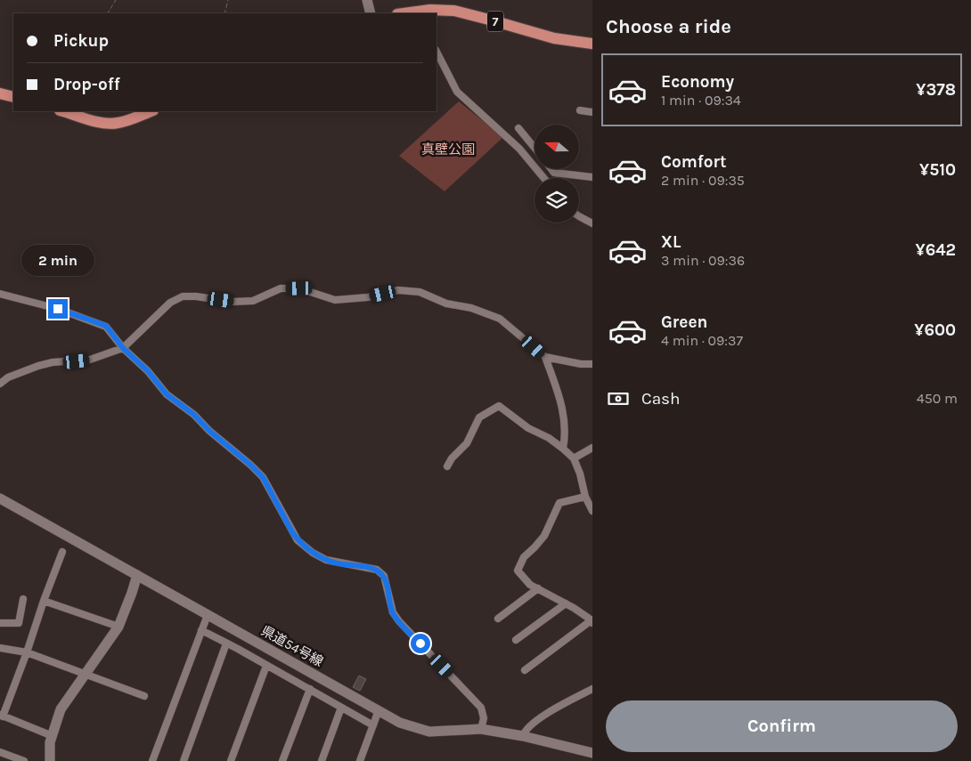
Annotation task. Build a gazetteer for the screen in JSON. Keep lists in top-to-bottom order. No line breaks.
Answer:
{"streets":{"main road":["7","県道54号線"]},"parks":["真壁公園"],"north":"left","page":{"heading":"Choose a ride","banner":["Pickup","Drop-off"],"list":[{"name":"Economy","note":"1 min · 09:34","value":"¥378"},{"name":"Comfort","note":"2 min · 09:35","value":"¥510"},{"name":"XL","note":"3 min · 09:36","value":"¥642"},{"name":"Green","note":"4 min · 09:37","value":"¥600"}],"bubble":"2 min","pay":["Cash","450 m"],"buttons":"Confirm"}}
